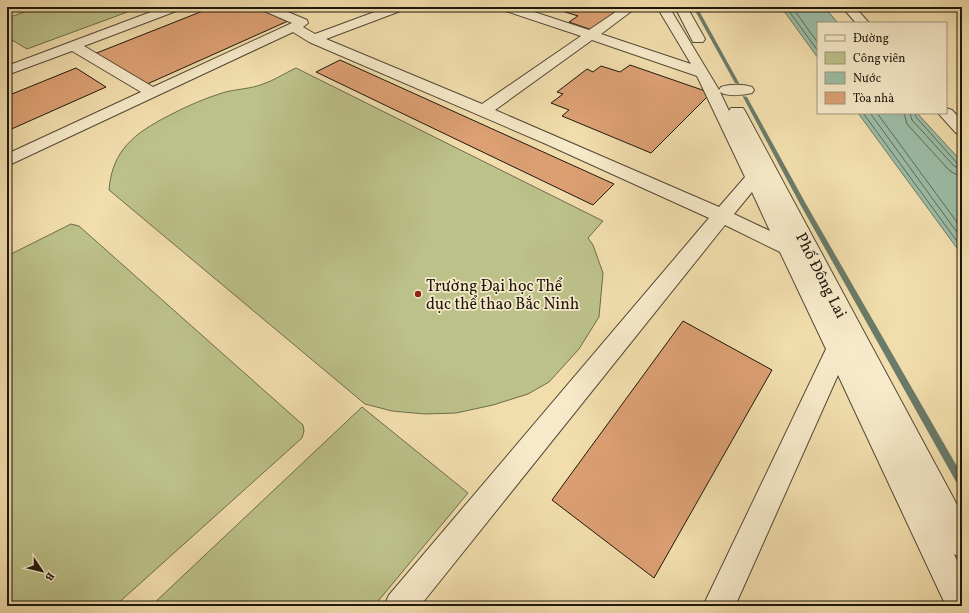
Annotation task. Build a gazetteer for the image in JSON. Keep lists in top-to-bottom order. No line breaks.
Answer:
{"streets":{"street":["Phố Đông Lai"]},"places":["Trường Đại học Thể dục thể thao Bắc Ninh"],"legend":["Đường","Công viên","Nước","Tòa nhà"],"north":"bottom right"}
